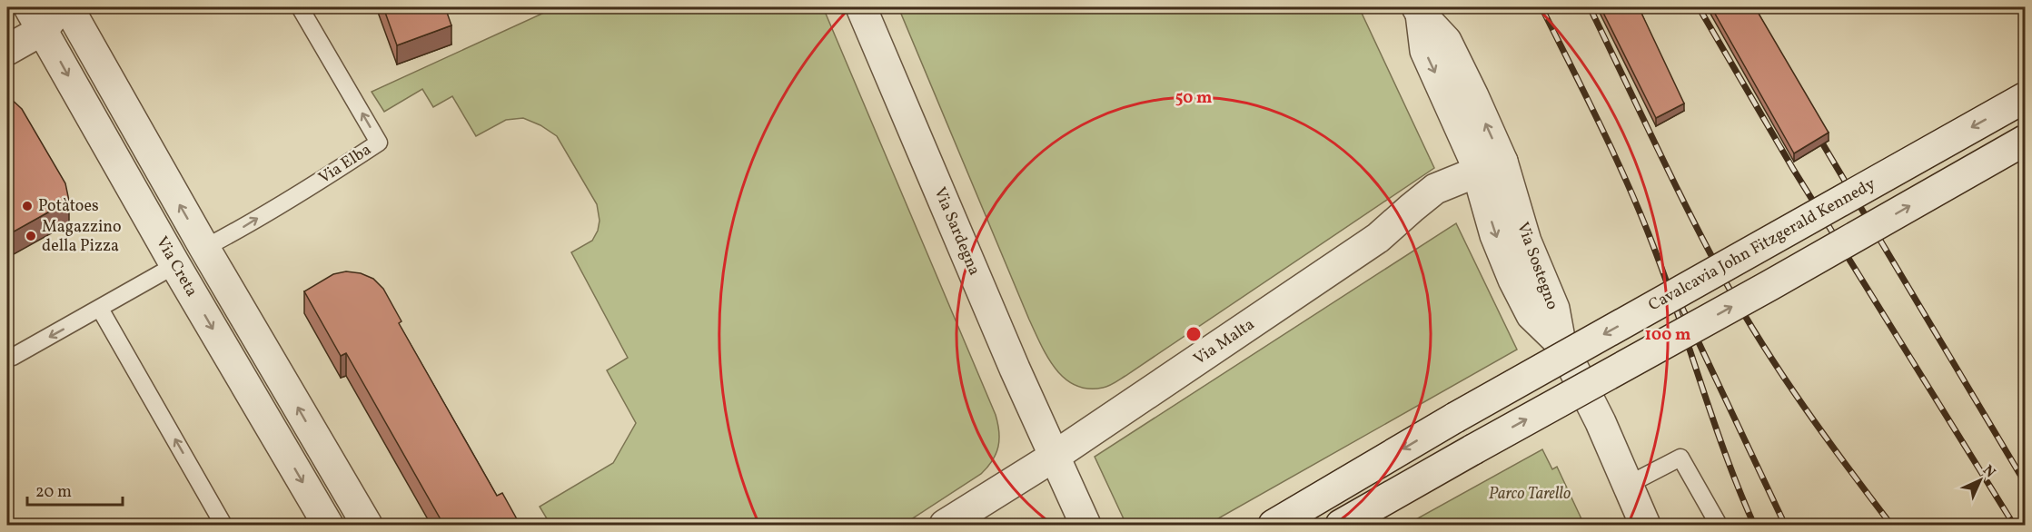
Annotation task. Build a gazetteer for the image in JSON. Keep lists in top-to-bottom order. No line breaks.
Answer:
{"streets":{"street":["Via Sardegna","Cavalcavia John Fitzgerald Kennedy","Via Sostegno","Via Creta","Via Malta"],"lane":["Via Elba"]},"crossings":[["Via Elba","Via Creta"],["Via Sardegna","Via Malta"],["Via Sostegno","Via Malta"]],"parks":["Parco Tarello"],"places":["Potàtoes","Magazzino della Pizza"],"scale_bar":"20 m","north":"top right","rings":["50 m","100 m"]}
